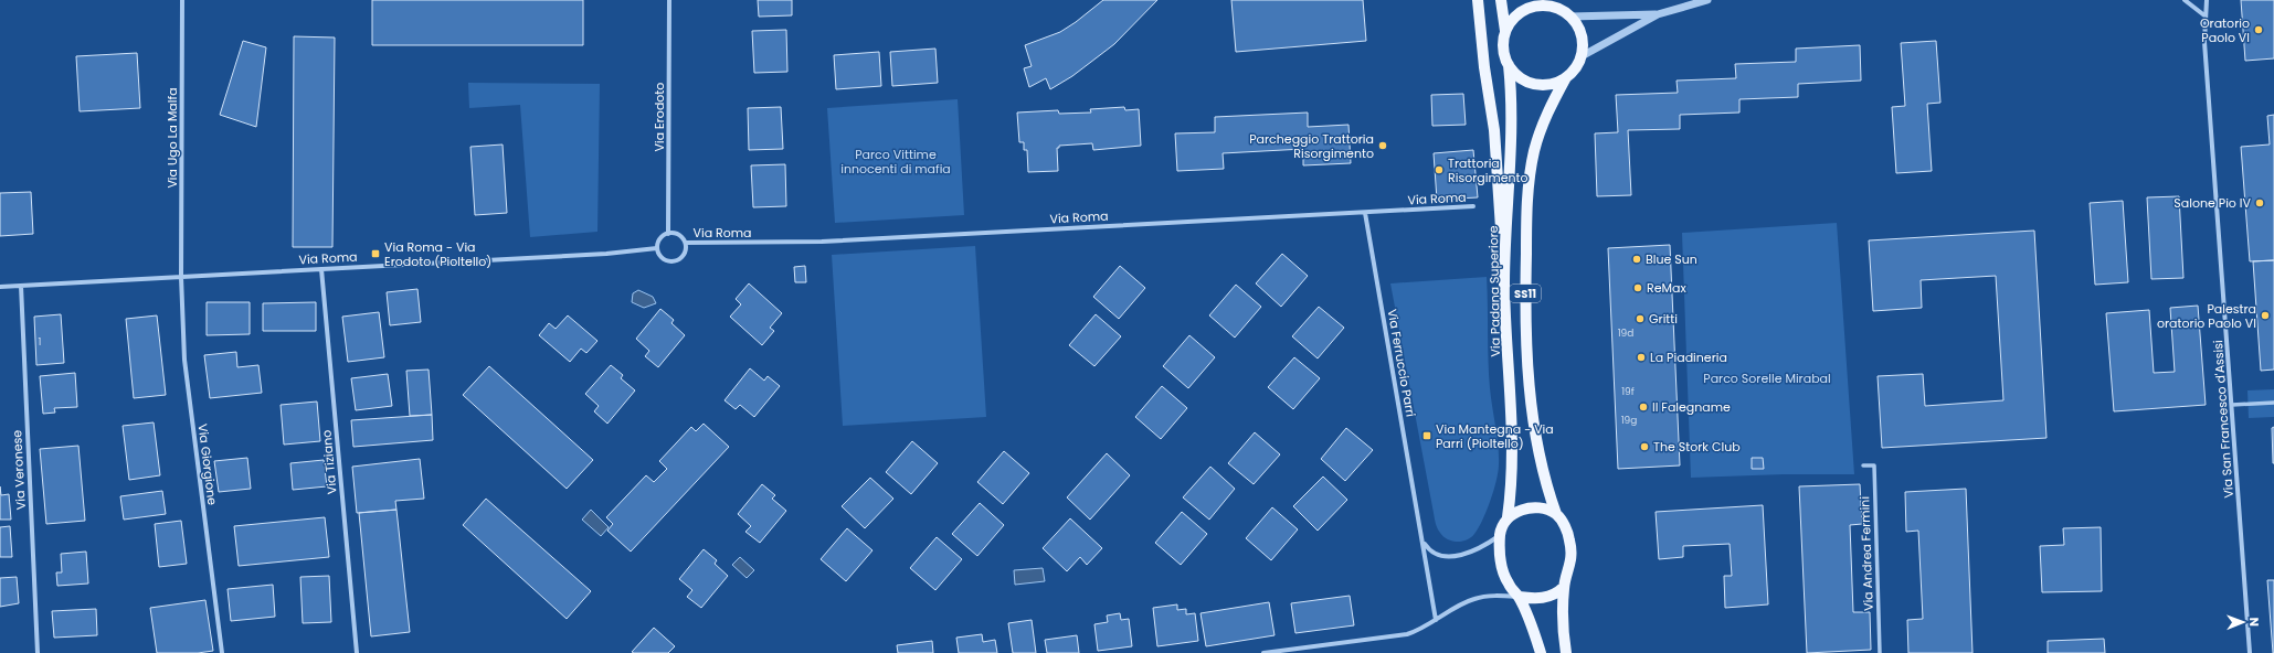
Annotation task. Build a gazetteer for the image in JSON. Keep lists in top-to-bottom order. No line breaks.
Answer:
{"streets":{"main road":["Via Padana Superiore","SS11"],"street":["Via Erodoto","Via Ugo La Malfa","Via Roma","Via Ferruccio Parri","Via San Francesco d'Assisi","Via Tiziano","Via Giorgione","Via Veronese","Via Andrea Fermini"]},"crossings":[["Via Erodoto","Via Roma"],["Via Ugo La Malfa","Via Roma"],["Via Ugo La Malfa","Via Giorgione"],["Via Roma","Via Ferruccio Parri"],["Via Roma","Via Tiziano"],["Via Roma","Via Giorgione"],["Via Roma","Via Veronese"],["Via Padana Superiore","SS11"]],"parks":["Parco Vittime innocenti di mafia","Parco Sorelle Mirabal"],"places":{"other":["Oratorio Paolo VI","Parcheggio Trattoria Risorgimento","Trattoria Risorgimento","Salone Pio IV","Blue Sun","ReMax","Palestra oratorio Paolo VI","Gritti","La Piadineria","Il Falegname","The Stork Club"],"transit":["Via Roma - Via Erodoto (Pioltello)","Via Mantegna - Via Parri (Pioltello)"]},"house_numbers":["19d","1","19f","19g"],"north":"right"}
